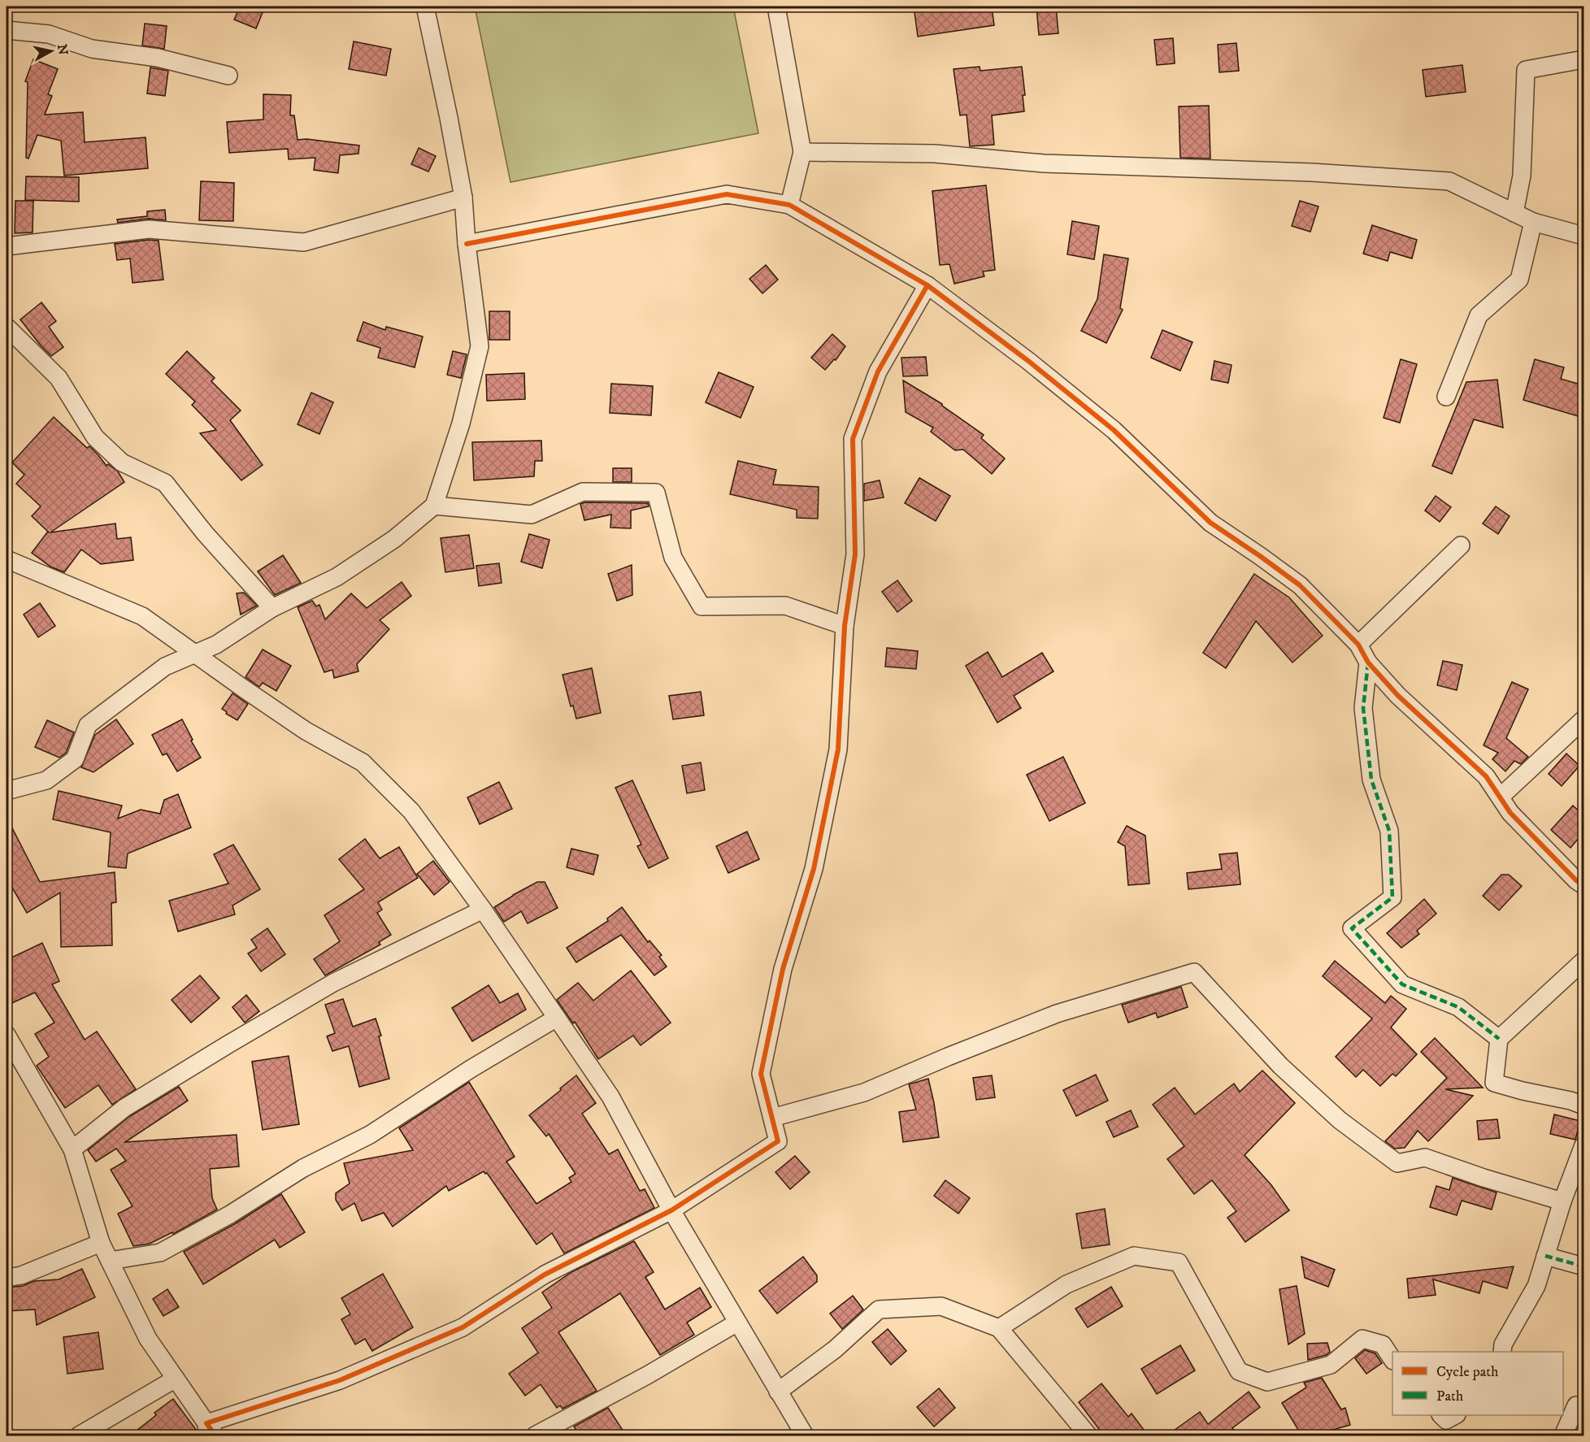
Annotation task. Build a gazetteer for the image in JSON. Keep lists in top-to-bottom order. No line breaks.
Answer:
{"legend":["Cycle path","Path"],"north":"right"}
